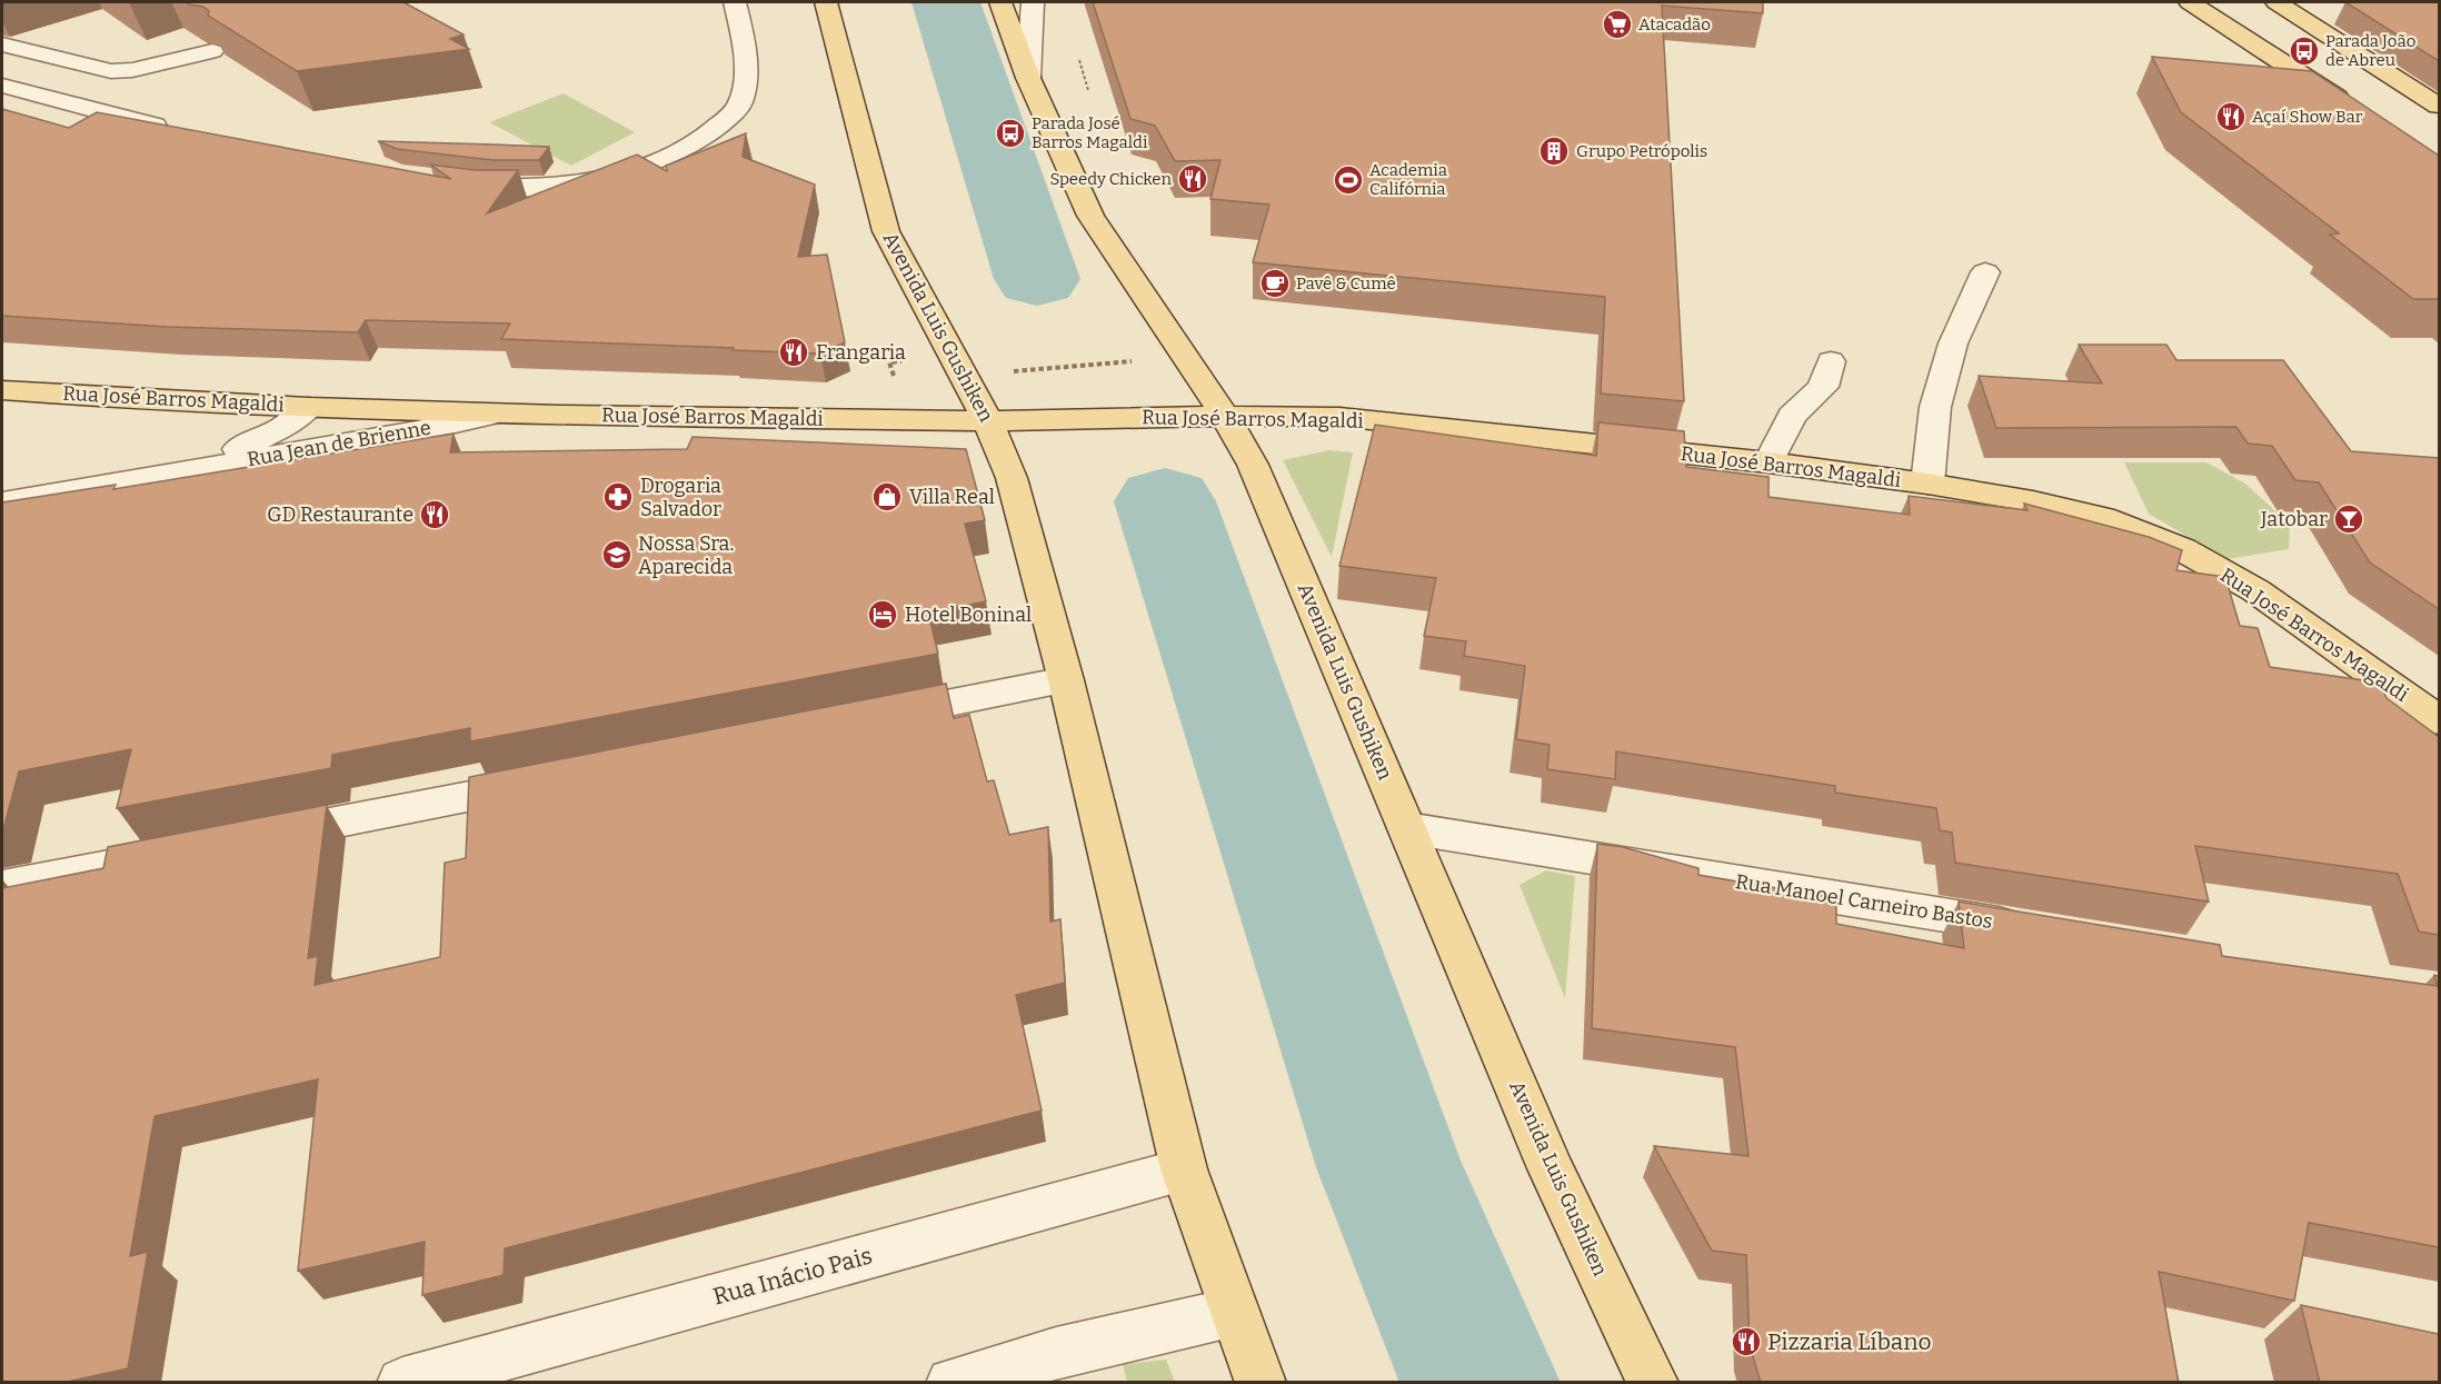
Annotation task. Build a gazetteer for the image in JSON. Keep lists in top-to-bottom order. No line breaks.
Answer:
{"streets":{"main road":["Avenida Luis Gushiken","Rua José Barros Magaldi"],"street":["Rua Jean de Brienne","Rua Manoel Carneiro Bastos","Rua Inácio Pais"]},"crossings":[["Avenida Luis Gushiken","Rua José Barros Magaldi"],["Avenida Luis Gushiken","Rua Manoel Carneiro Bastos"],["Avenida Luis Gushiken","Rua Inácio Pais"],["Rua José Barros Magaldi","Rua Jean de Brienne"]],"places":{"supermarket":["Atacadão"],"bus stop":["Parada João de Abreu","Parada José Barros Magaldi"],"restaurant":["Açaí Show Bar","Speedy Chicken","Frangaria","GD Restaurante","Pizzaria Líbano"],"building":["Grupo Petrópolis"],"sports":["Academia Califórnia"],"cafe":["Pavê & Cumê"],"pharmacy":["Drogaria Salvador"],"shop":["Villa Real"],"bar":["Jatobar"],"school or university":["Nossa Sra. Aparecida"],"hotel":["Hotel Boninal"]}}
